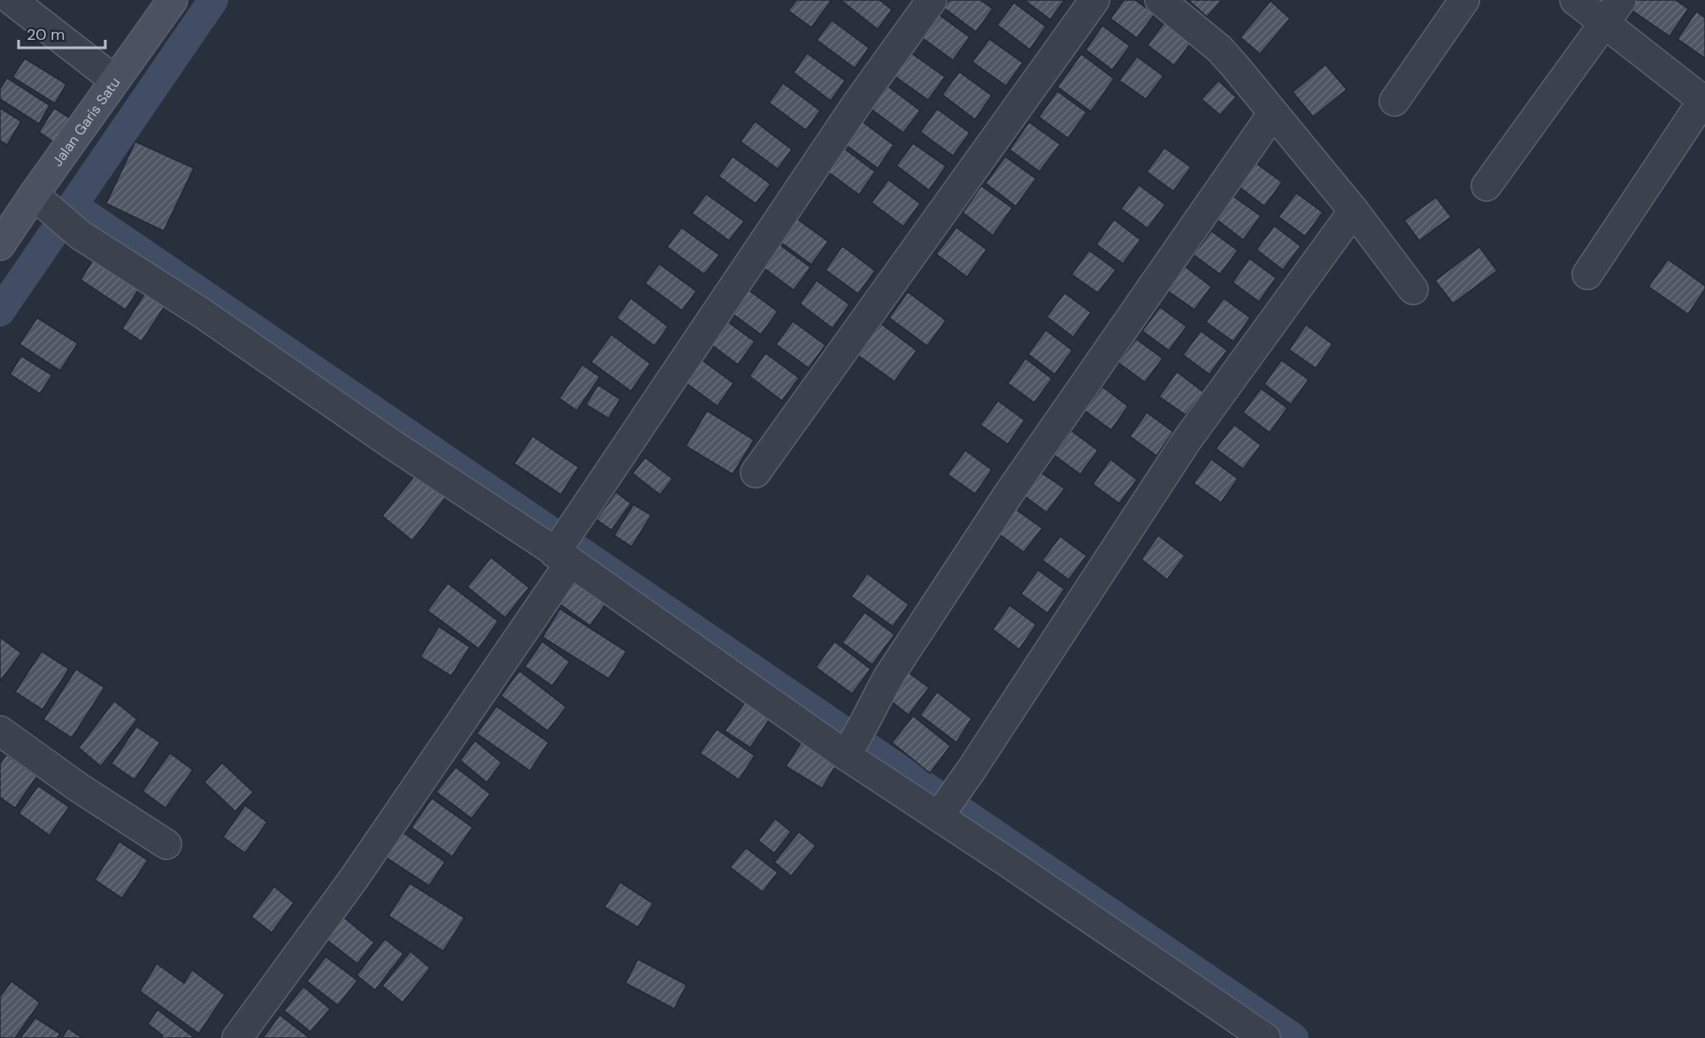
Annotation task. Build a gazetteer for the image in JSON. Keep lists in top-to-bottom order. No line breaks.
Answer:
{"streets":{"street":["Jalan Garis Satu"]},"scale_bar":"20 m"}
